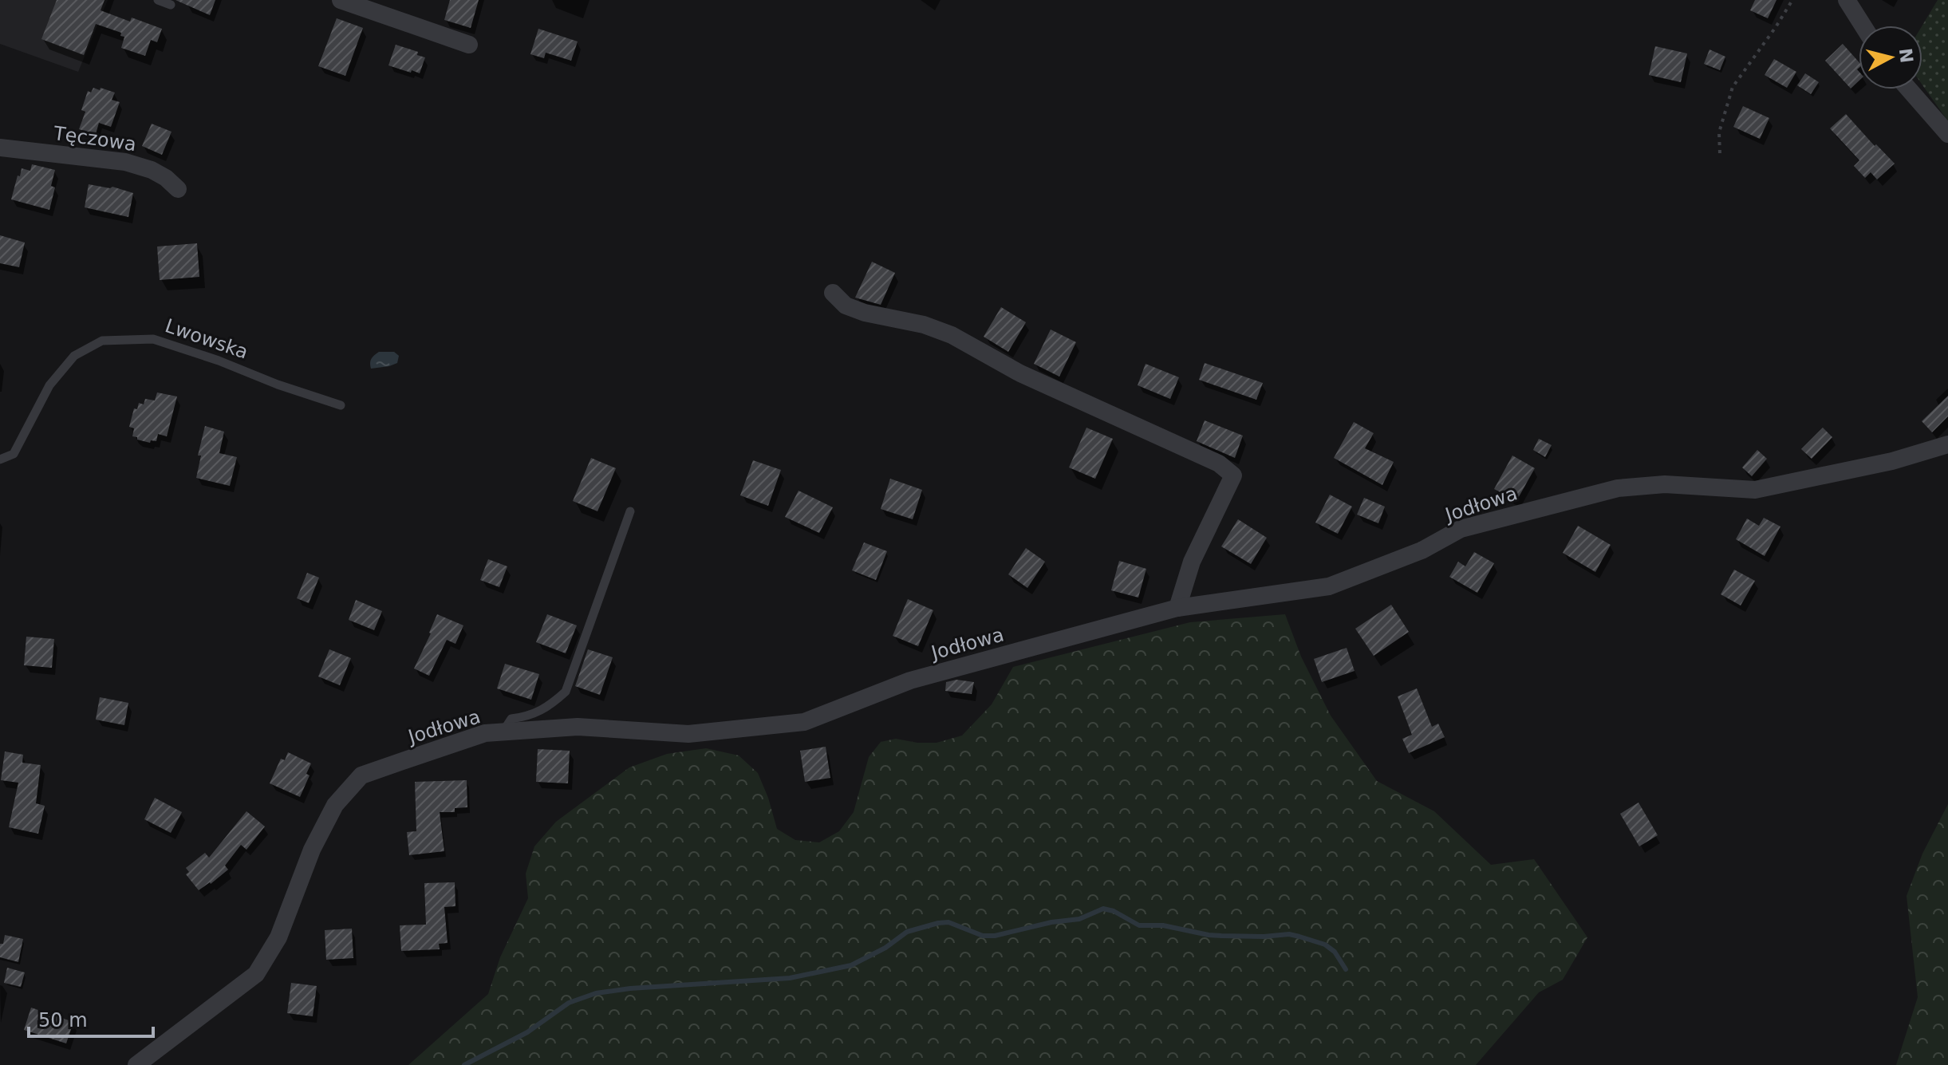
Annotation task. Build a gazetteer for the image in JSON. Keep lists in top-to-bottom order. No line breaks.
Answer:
{"streets":{"street":["Tęczowa","Jodłowa"],"lane":["Lwowska"]},"scale_bar":"50 m","north":"right"}
